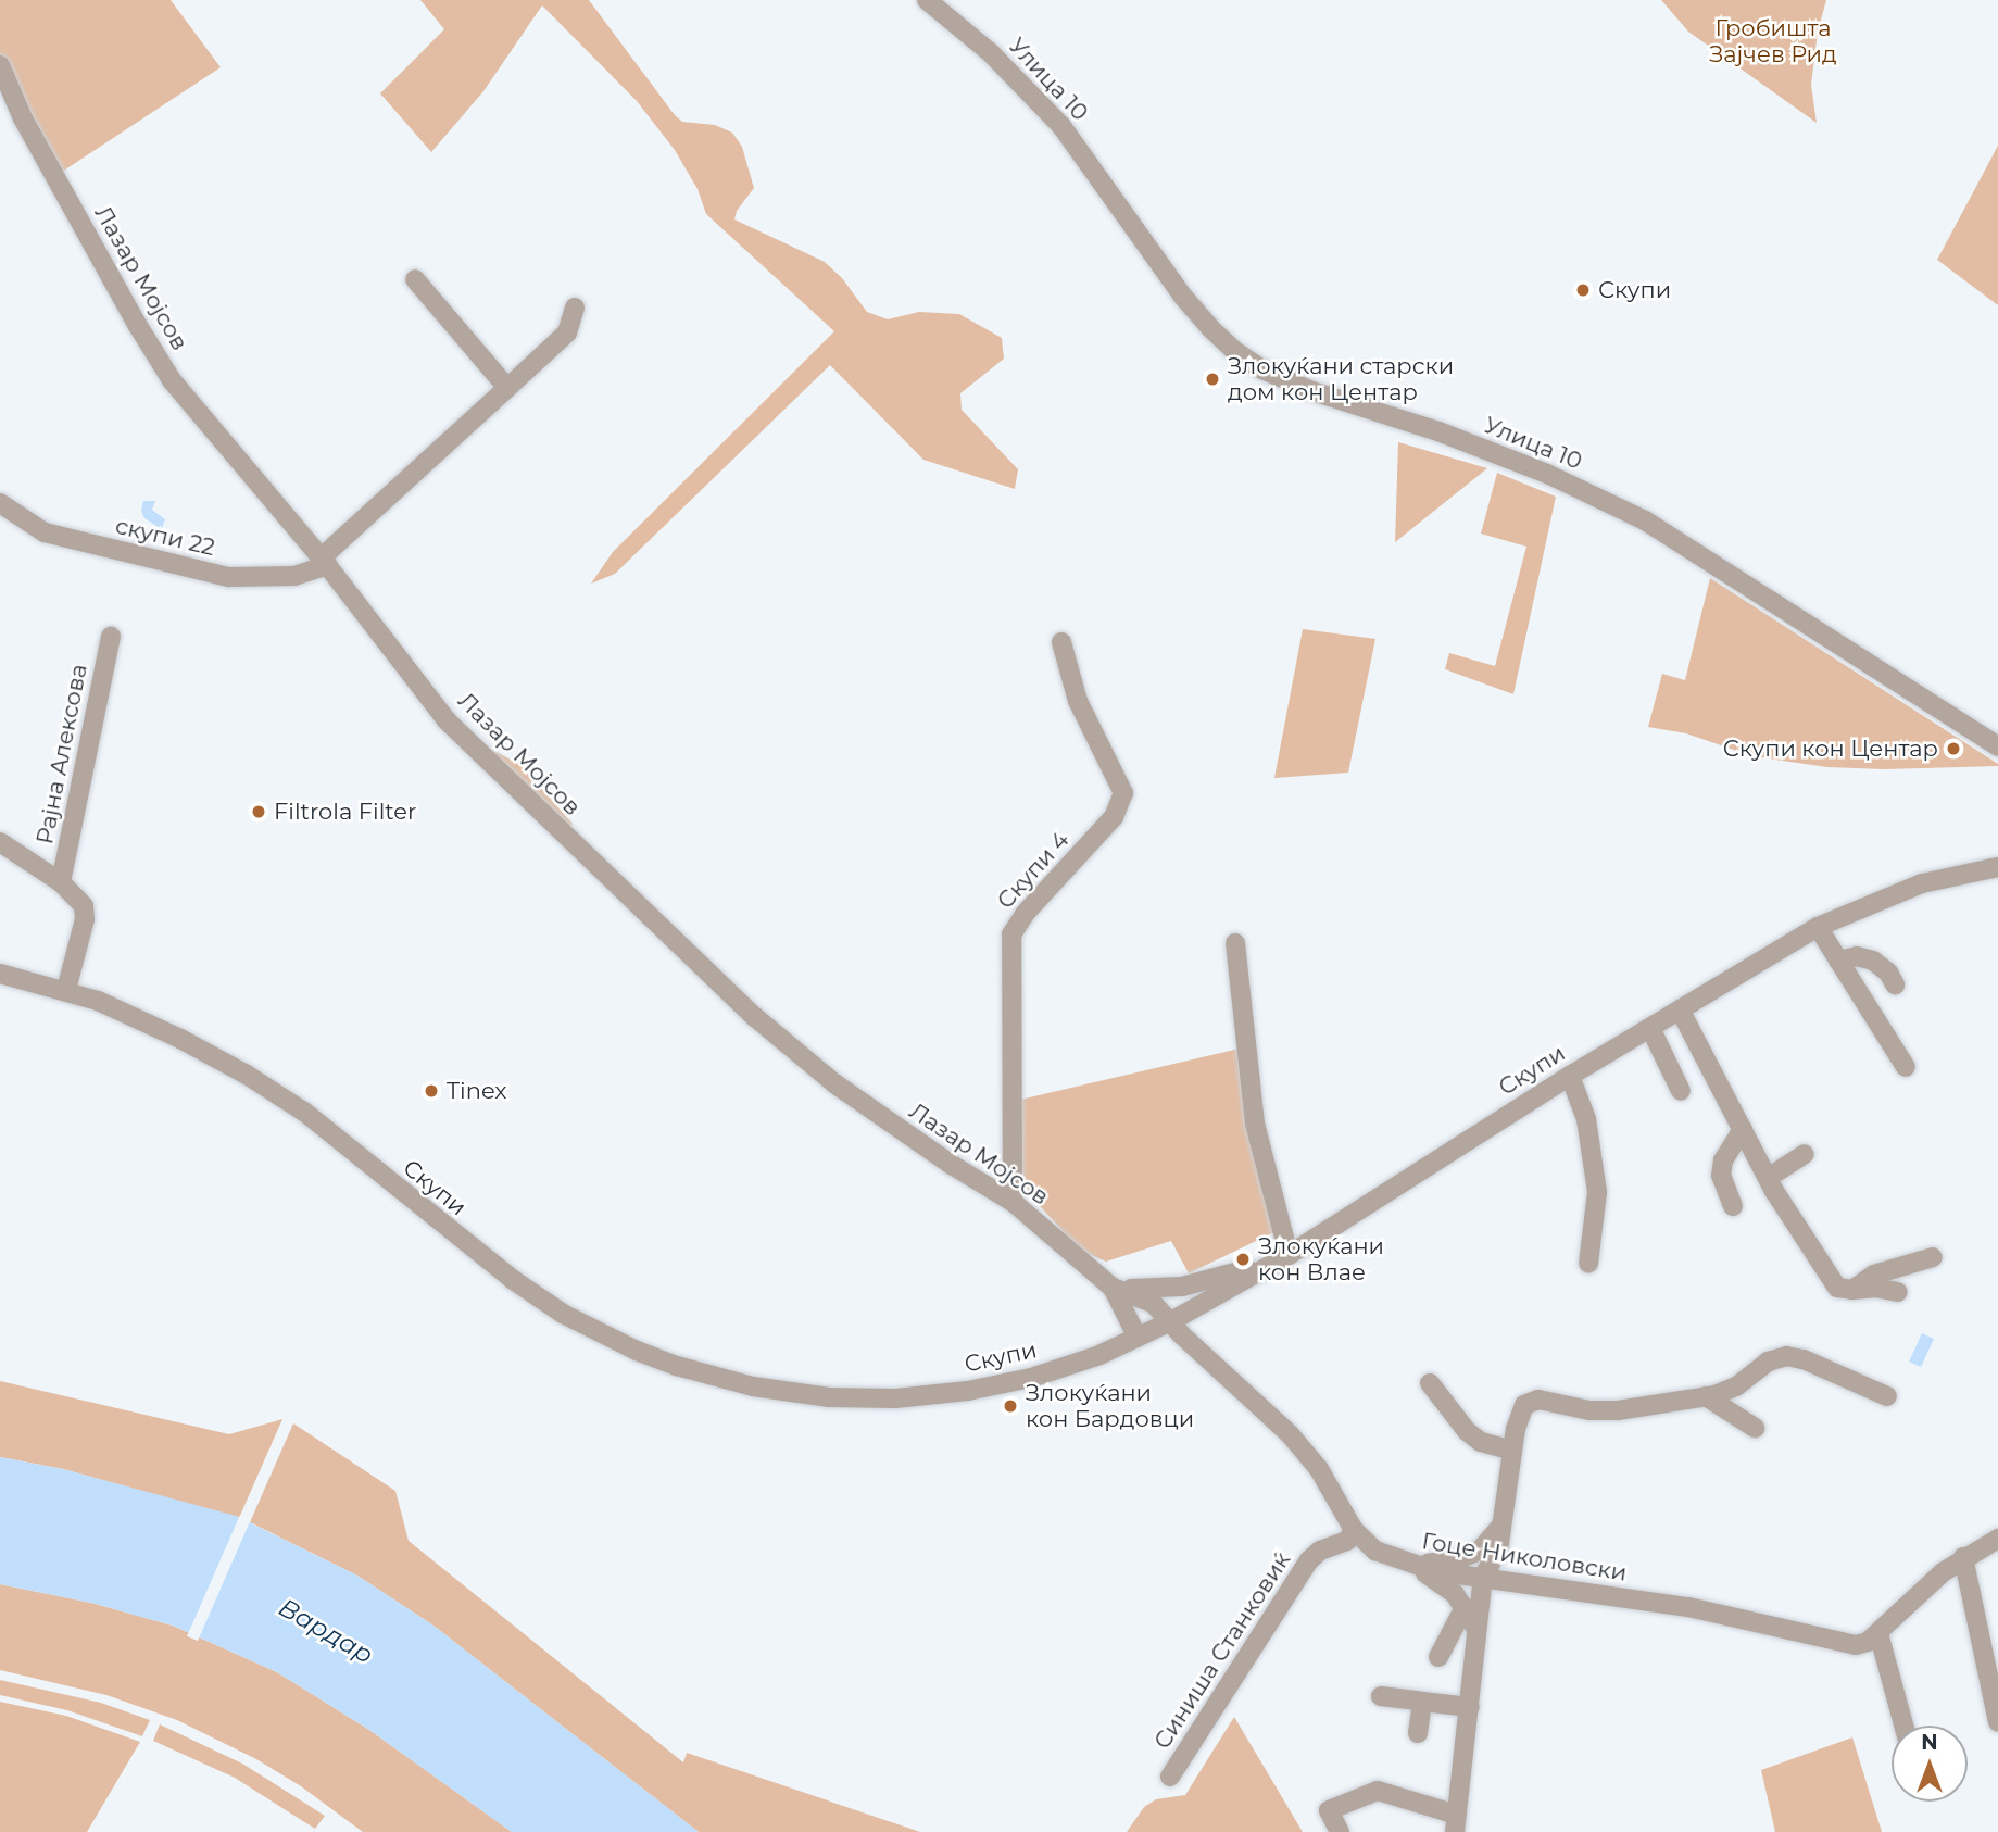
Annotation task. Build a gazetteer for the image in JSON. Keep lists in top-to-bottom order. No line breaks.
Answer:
{"streets":{"street":["Улица 10","Лазар Мојсов","скупи 22","Рајна Алексова","Cкупи 4","Скупи","Гоце Николовски","Синиша Станковиќ"]},"crossings":[["Лазар Мојсов","скупи 22"],["Лазар Мојсов","Cкупи 4"],["Лазар Мојсов","Скупи"],["Лазар Мојсов","Гоце Николовски"],["Рајна Алексова","Скупи"],["Скупи","Гоце Николовски"],["Гоце Николовски","Синиша Станковиќ"]],"water":["Вардар"],"parks":["Гробишта Зајчев Рид"],"places":["Скупи","Злокуќани старски дом кон Центар","Скупи кон Центар","Filtrola Filter","Tinex","Злокуќани кон Влае","Злокуќани кон Бардовци"],"north":"top"}
